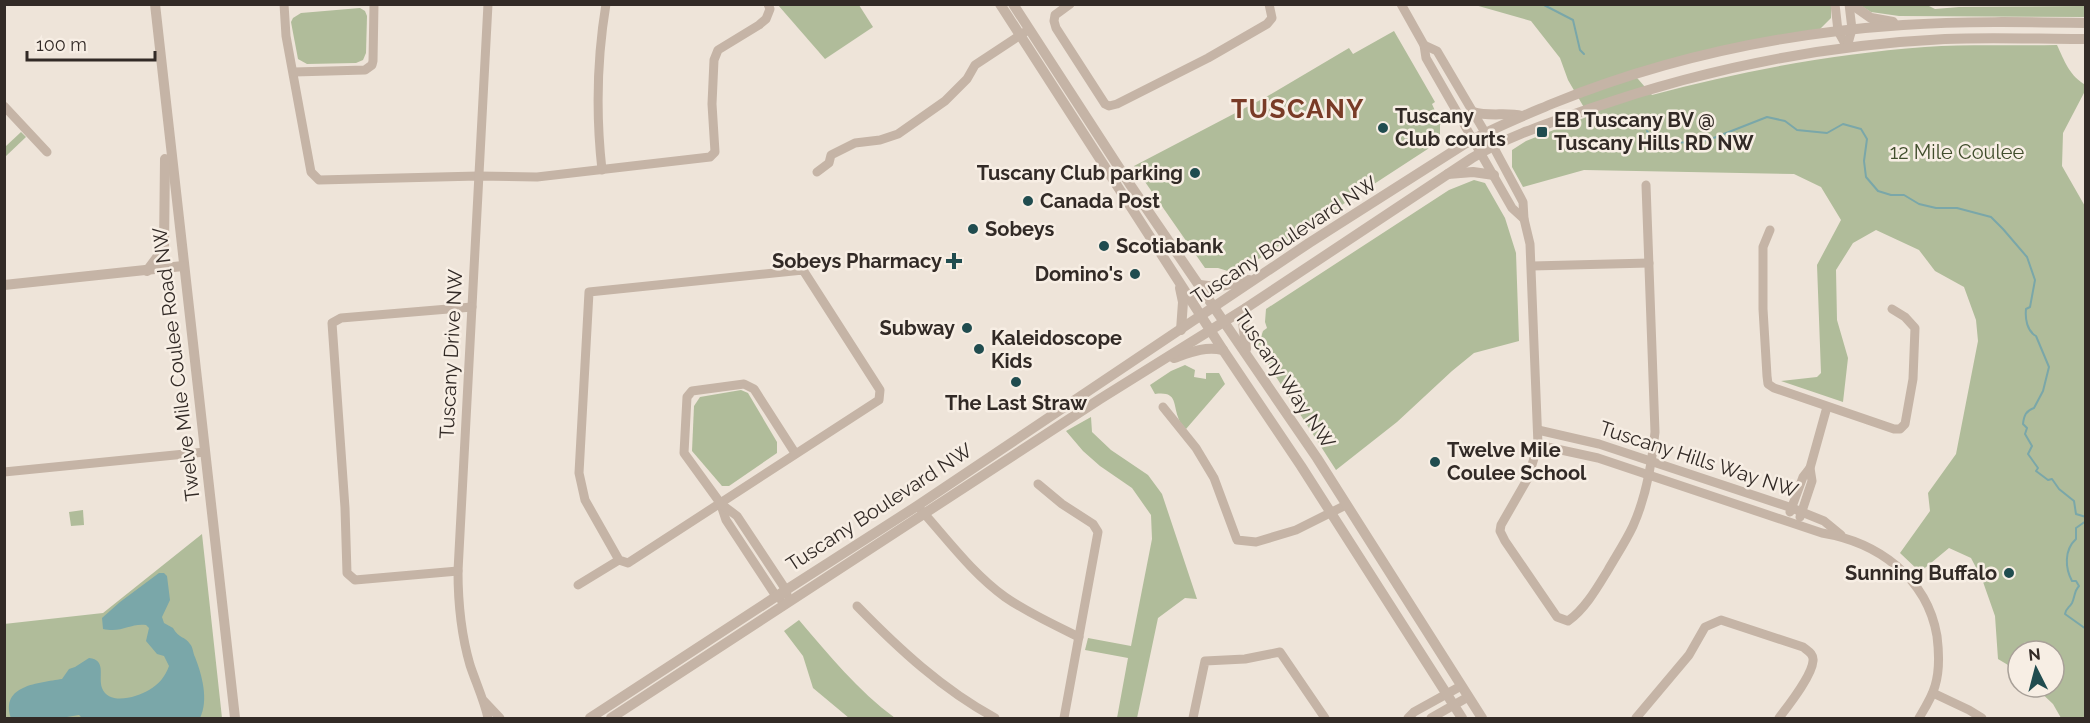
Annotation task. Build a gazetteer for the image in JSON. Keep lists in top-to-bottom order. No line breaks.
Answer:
{"streets":{"street":["Tuscany Boulevard NW","Tuscany Drive NW","Twelve Mile Coulee Road NW","Tuscany Way NW","Tuscany Hills Way NW"]},"crossings":[["Tuscany Boulevard NW","Tuscany Way NW"]],"districts":["TUSCANY"],"parks":["12 Mile Coulee"],"places":{"other":["Tuscany Club courts","Tuscany Club parking","Canada Post","Sobeys","Scotiabank","Domino's","Subway","Kaleidoscope Kids","The Last Straw","Twelve Mile Coulee School","Sunning Buffalo"],"transit":["EB Tuscany BV @ Tuscany Hills RD NW"],"health":["Sobeys Pharmacy"]},"scale_bar":"100 m","north":"top"}
